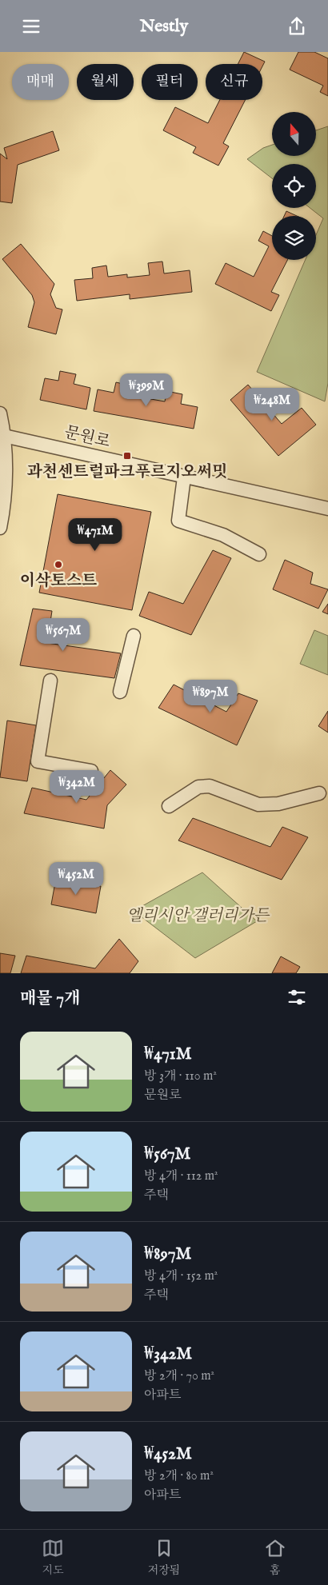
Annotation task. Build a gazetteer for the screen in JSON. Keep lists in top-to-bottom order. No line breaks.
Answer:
{"streets":{"street":["문원로"]},"parks":["엘리시안 갤러리가든"],"places":{"transit":["과천센트럴파크푸르지오써밋"],"other":["이삭토스트"]},"north":"top","page":{"header":"Nestly","chip":["매매","월세","필터","신규"],"price":["₩399M","₩248M","₩471M","₩567M","₩897M","₩342M","₩452M"],"heading":"매물 7개","list":[{"name":"₩471M","note":"방 3개 · 110 m² · 문원로"},{"name":"₩567M","note":"방 4개 · 112 m² · 주택"},{"name":"₩897M","note":"방 4개 · 152 m² · 주택"},{"name":"₩342M","note":"방 2개 · 70 m² · 아파트"},{"name":"₩452M","note":"방 2개 · 80 m² · 아파트"}],"tabs":["지도","저장됨","홈"]}}
